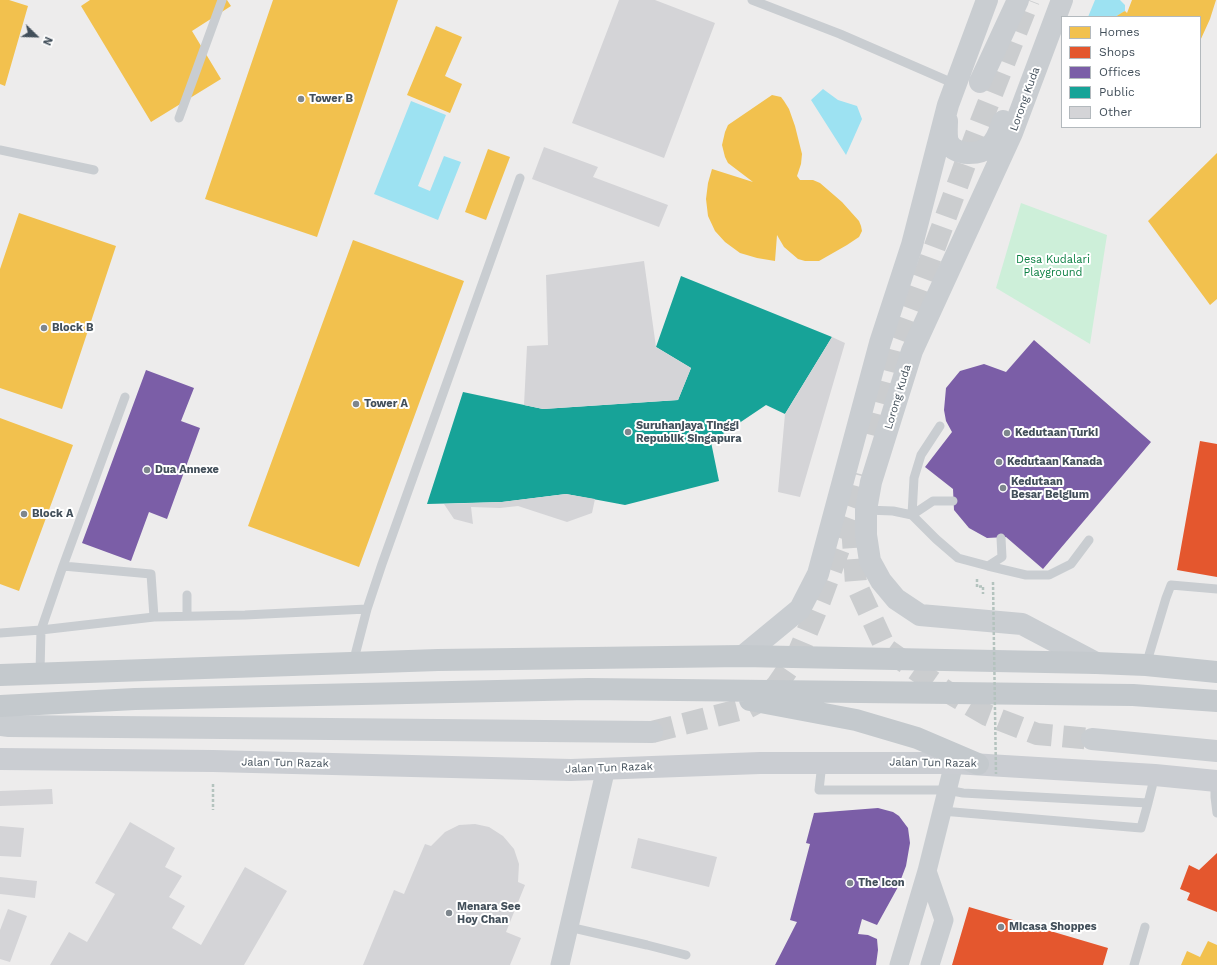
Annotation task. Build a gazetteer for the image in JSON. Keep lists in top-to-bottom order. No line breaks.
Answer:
{"streets":{"main road":["Jalan Tun Razak"],"street":["Lorong Kuda"]},"parks":["Desa Kudalari Playground"],"places":["Tower B","Block B","Tower A","Suruhanjaya Tinggi Republik Singapura","Kedutaan Turki","Kedutaan Kanada","Dua Annexe","Kedutaan Besar Belgium","Block A","The Icon","Menara See Hoy Chan","Micasa Shoppes"],"legend":["Homes","Shops","Offices","Public","Other"],"north":"bottom right"}
